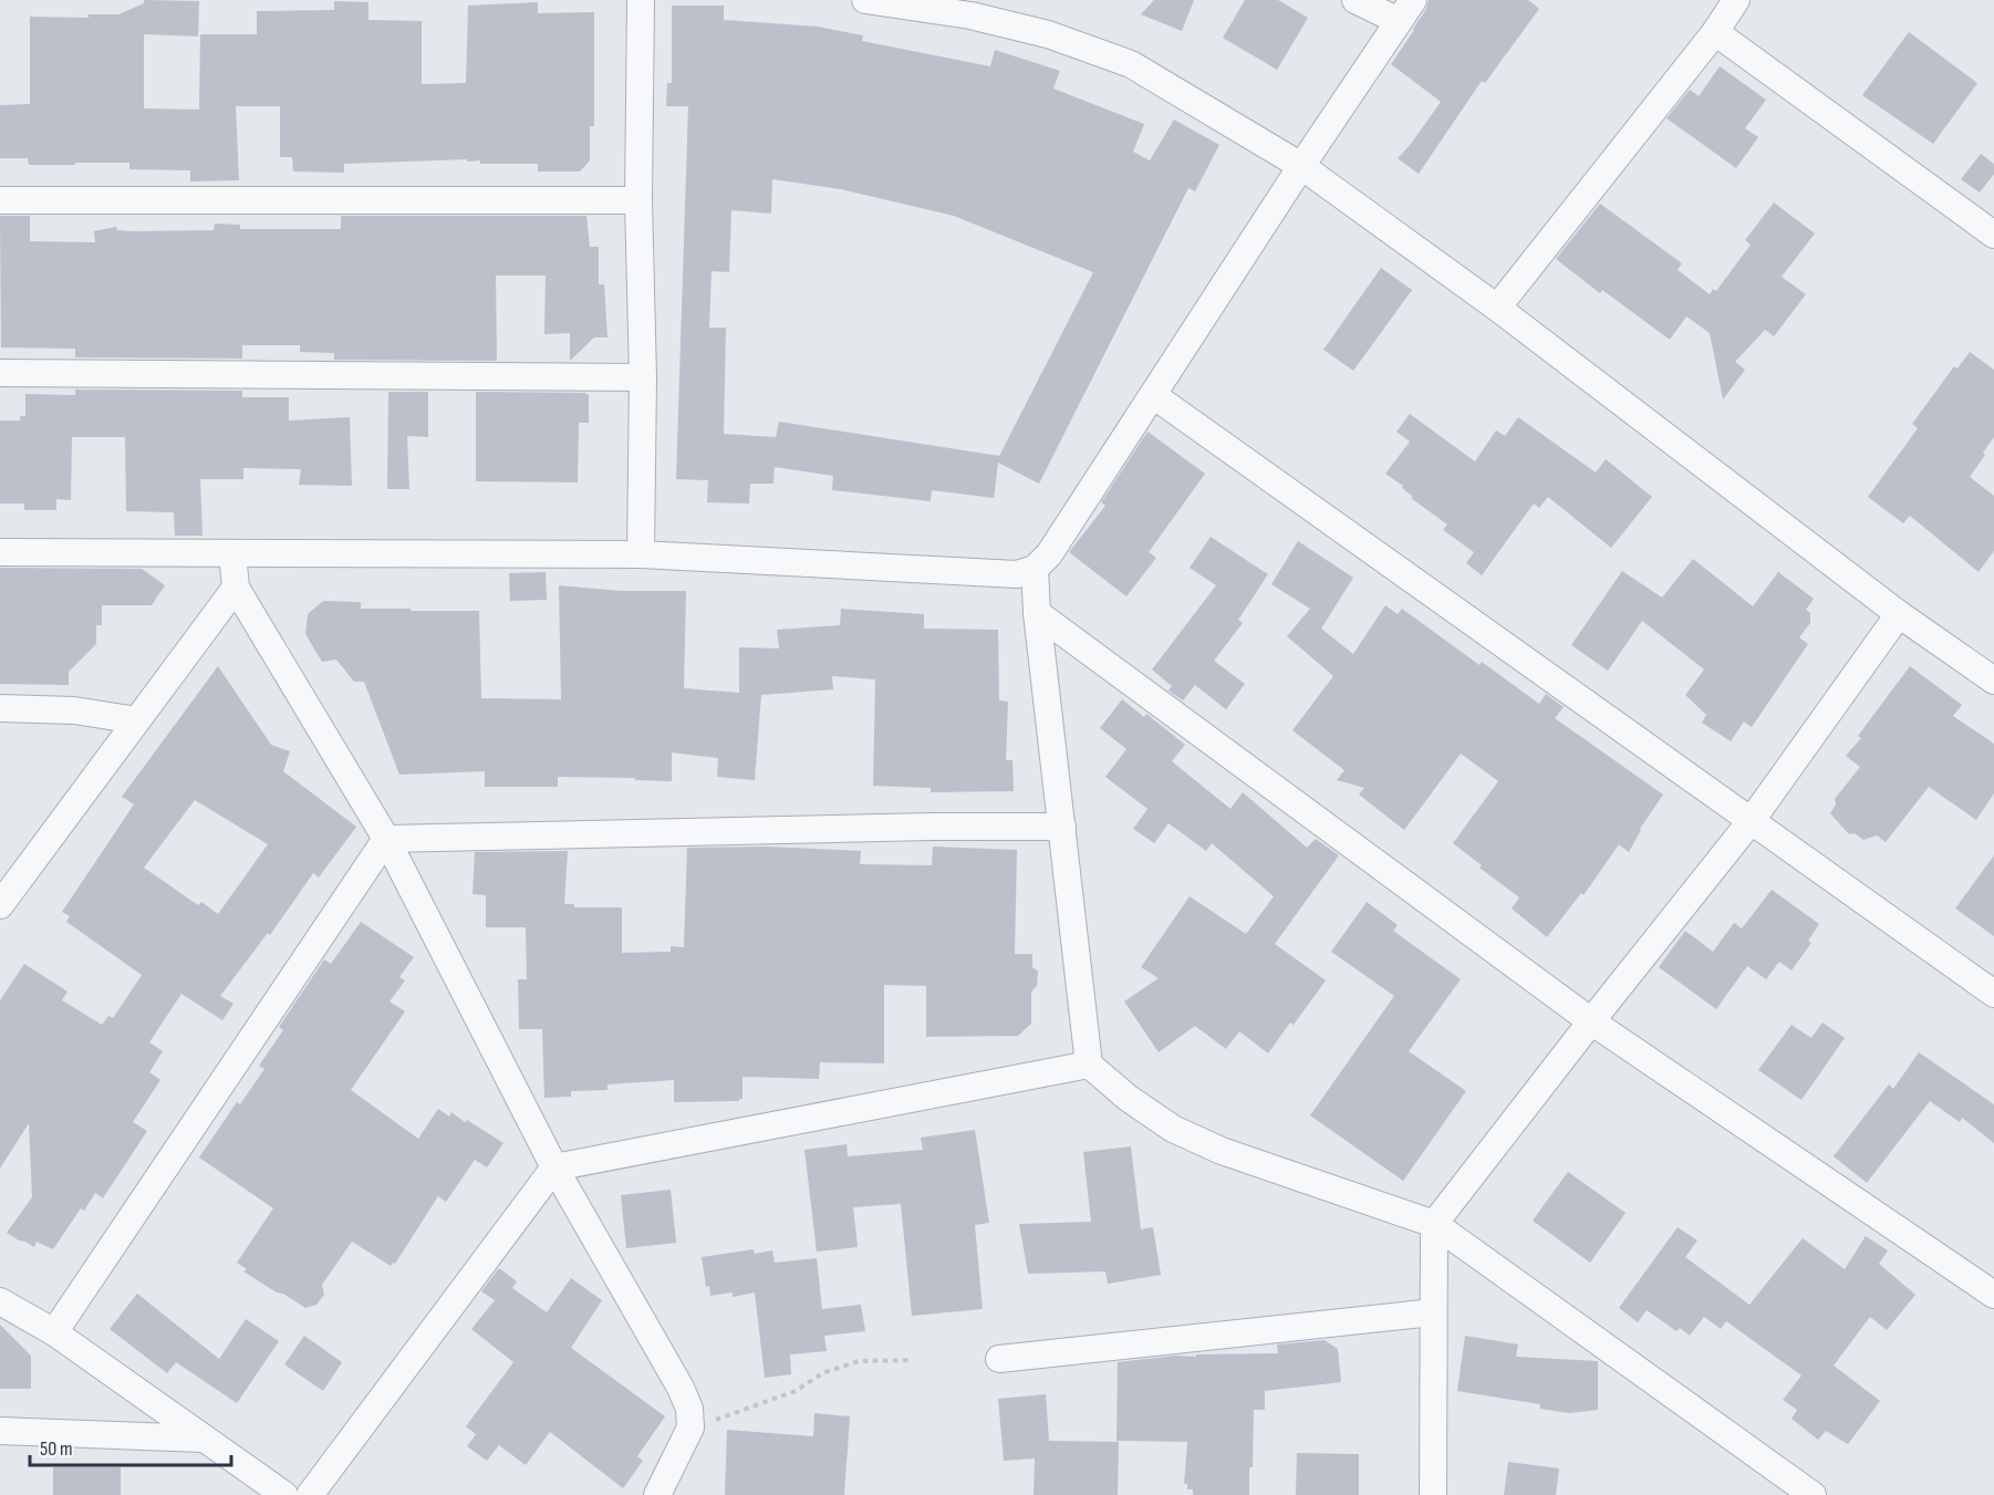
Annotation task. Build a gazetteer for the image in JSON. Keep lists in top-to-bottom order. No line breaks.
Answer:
{"scale_bar":"50 m"}
